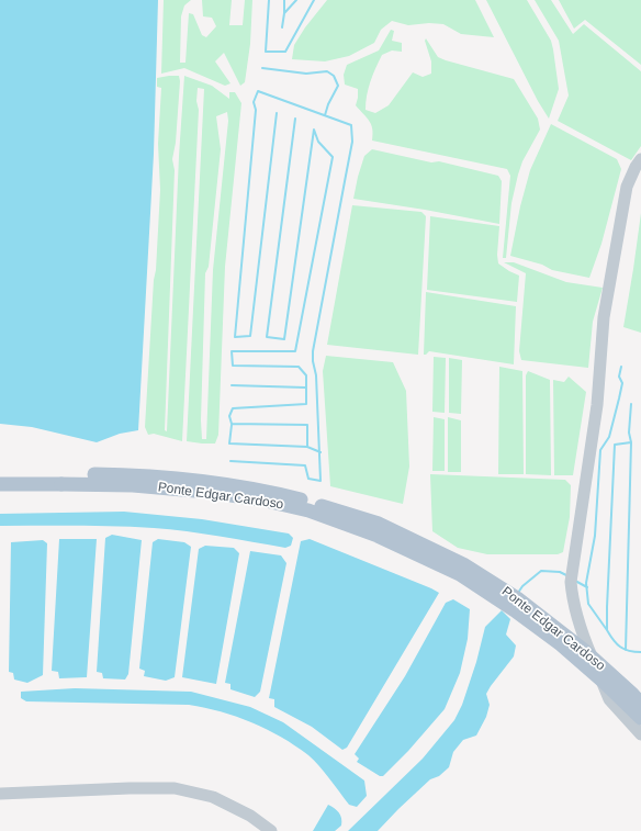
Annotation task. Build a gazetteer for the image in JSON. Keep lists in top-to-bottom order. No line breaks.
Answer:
{"streets":{"main road":["Ponte Edgar Cardoso"]}}
